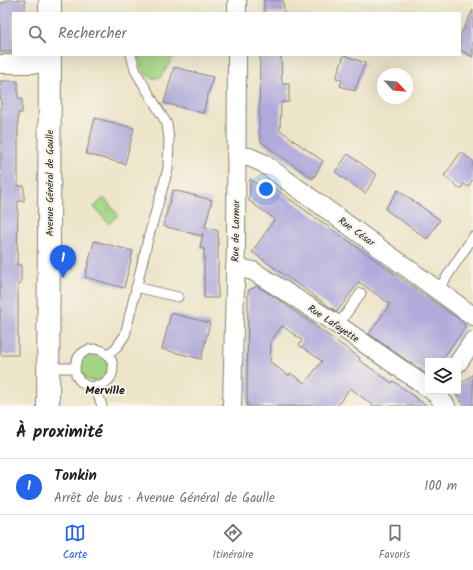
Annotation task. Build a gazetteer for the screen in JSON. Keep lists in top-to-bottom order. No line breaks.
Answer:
{"streets":{"main road":["Avenue Général de Gaulle"],"street":["Rue de Larmor","Rue César","Rue Lafayette"]},"crossings":[["Rue de Larmor","Rue César"],["Rue de Larmor","Rue Lafayette"]],"districts":["Merville"],"north":"bottom right","page":{"search":"Rechercher","pins":"1","heading":"À proximité","list":[{"mark":"1","name":"Tonkin","note":"Arrêt de bus · Avenue Général de Gaulle","value":"100 m"}],"nav":["Carte","Itinéraire","Favoris"]}}
